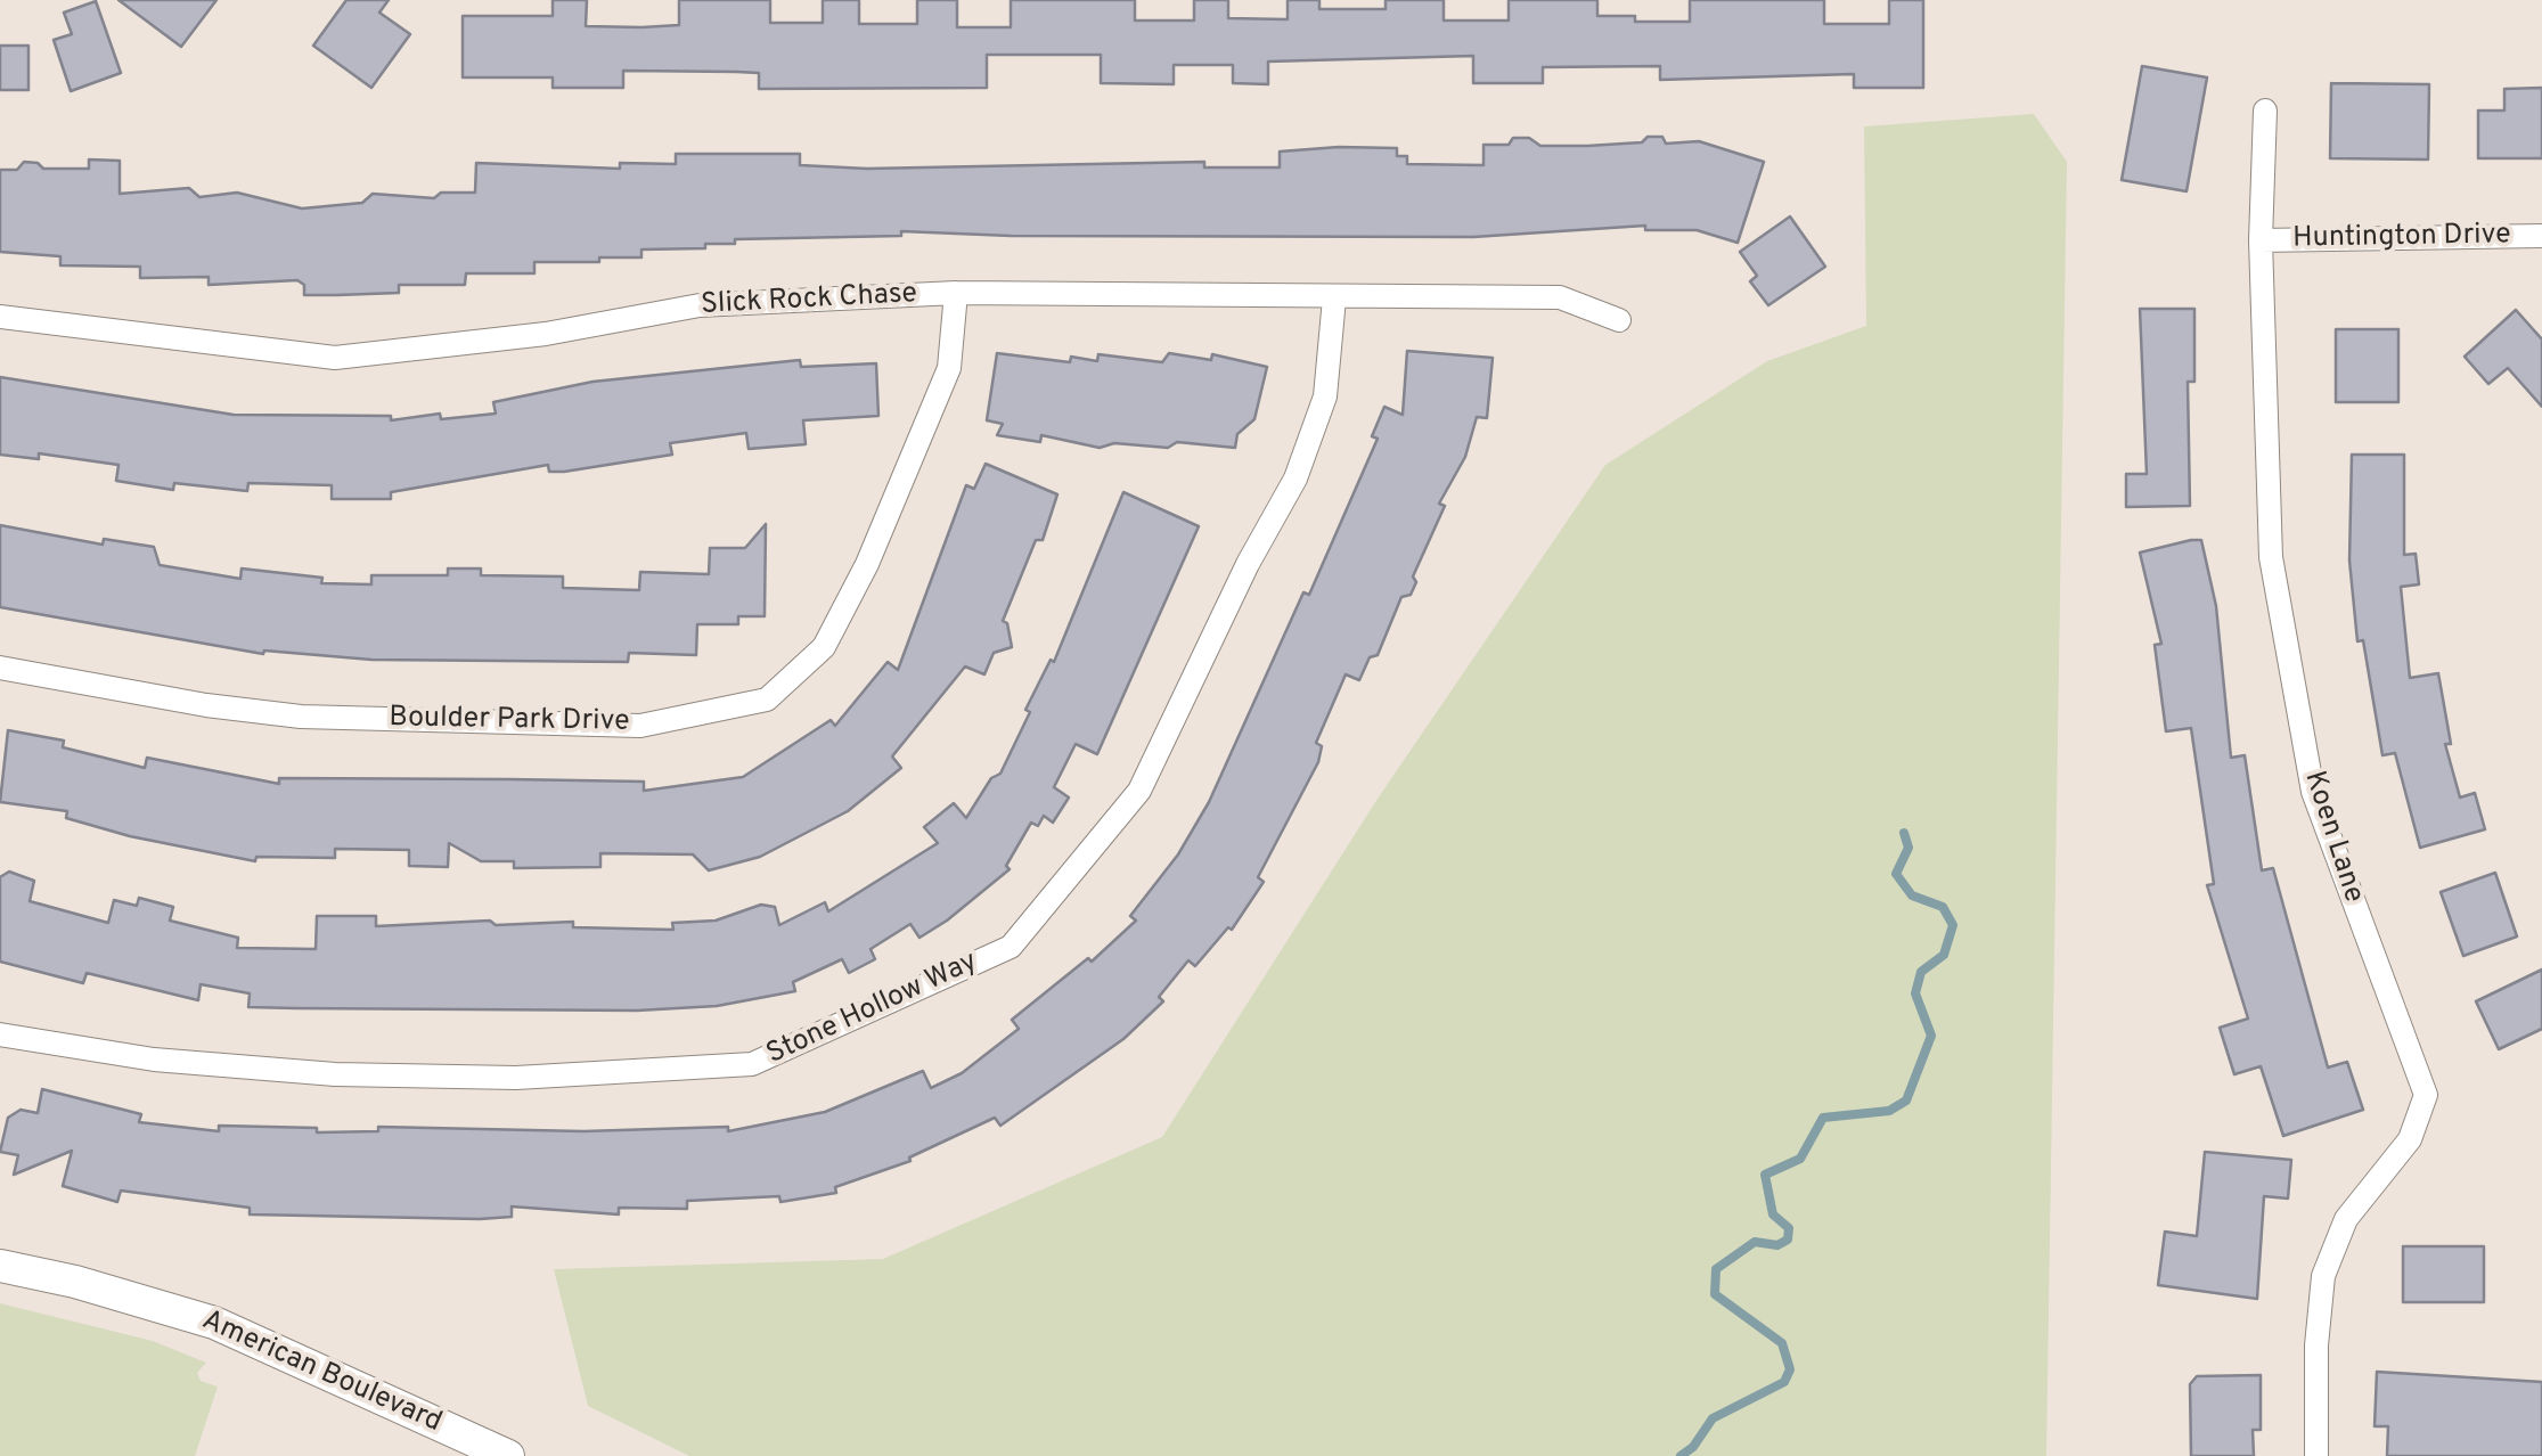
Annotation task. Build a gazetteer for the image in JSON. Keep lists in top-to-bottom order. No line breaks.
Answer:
{"streets":{"street":["Huntington Drive","Slick Rock Chase","Boulder Park Drive","Koen Lane","Stone Hollow Way","American Boulevard"]},"crossings":[["Huntington Drive","Koen Lane"],["Slick Rock Chase","Boulder Park Drive"],["Slick Rock Chase","Stone Hollow Way"]]}
